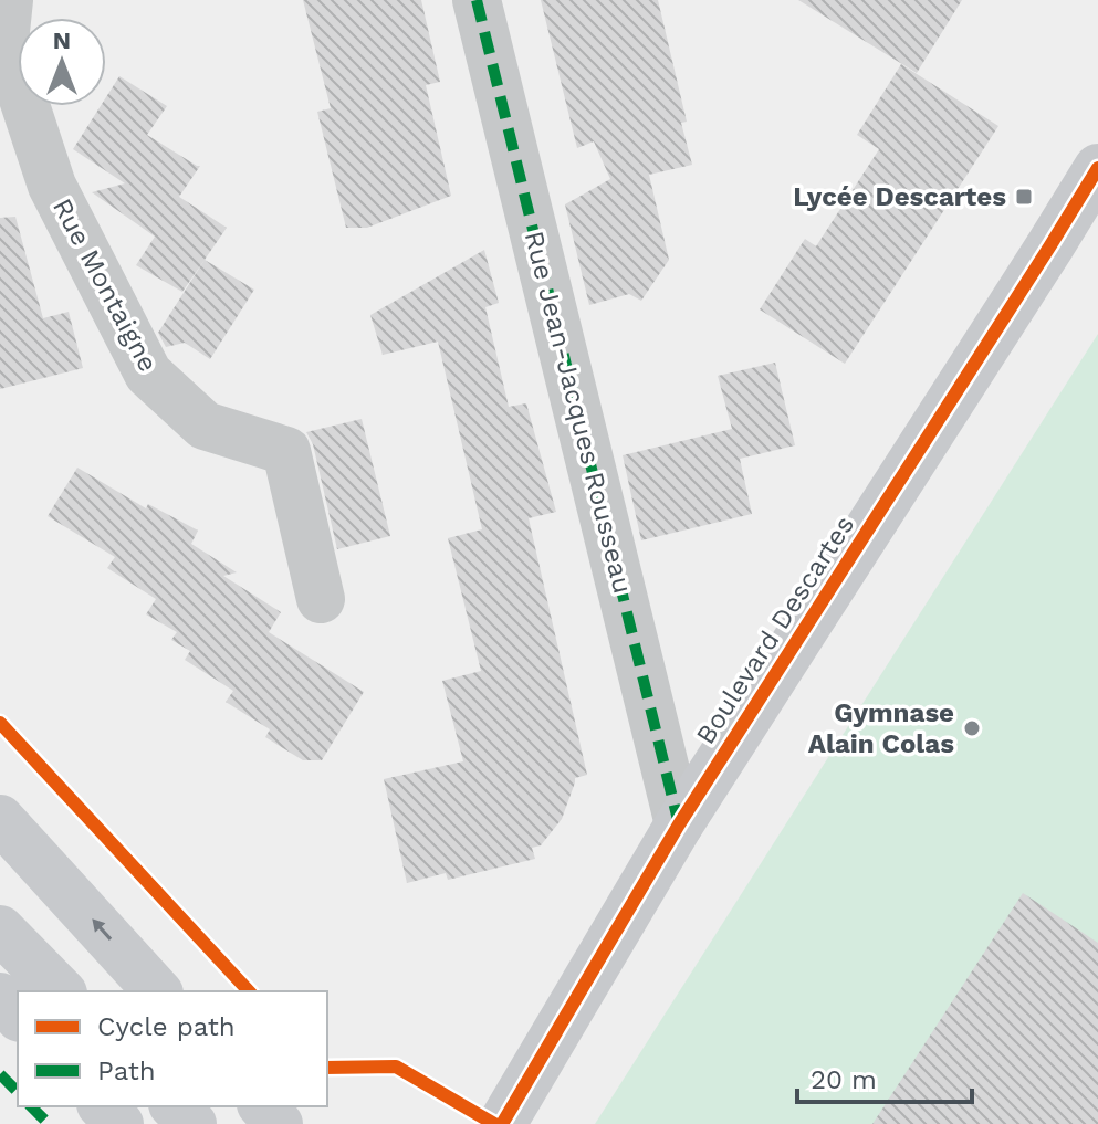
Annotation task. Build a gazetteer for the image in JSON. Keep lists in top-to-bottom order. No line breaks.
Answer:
{"streets":{"street":["Rue Montaigne","Rue Jean-Jacques Rousseau","Boulevard Descartes"]},"crossings":[["Rue Jean-Jacques Rousseau","Boulevard Descartes"]],"places":{"transit":["Lycée Descartes"],"other":["Gymnase Alain Colas"]},"legend":["Cycle path","Path"],"scale_bar":"20 m","north":"top"}
